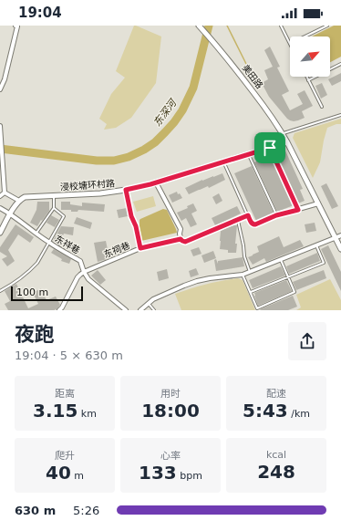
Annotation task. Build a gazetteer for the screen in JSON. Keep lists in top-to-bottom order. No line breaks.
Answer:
{"streets":{"street":["美田路","浸校塘环村路","东祥巷","东祠巷"]},"crossings":[["美田路","浸校塘环村路"],["东祥巷","东祠巷"]],"water":["东深河"],"scale_bar":"100 m","north":"top right","page":{"status":"19:04","scale":"100 m","heading":["夜跑","19:04 · 5 × 630 m"],"stats":[["距离","3.15 km"],["用时","18:00"],["配速","5:43 /km"],["爬升","40 m"],["心率","133 bpm"],["kcal","248"]],"list":[{"name":"630 m","note":"5:26"}]}}
